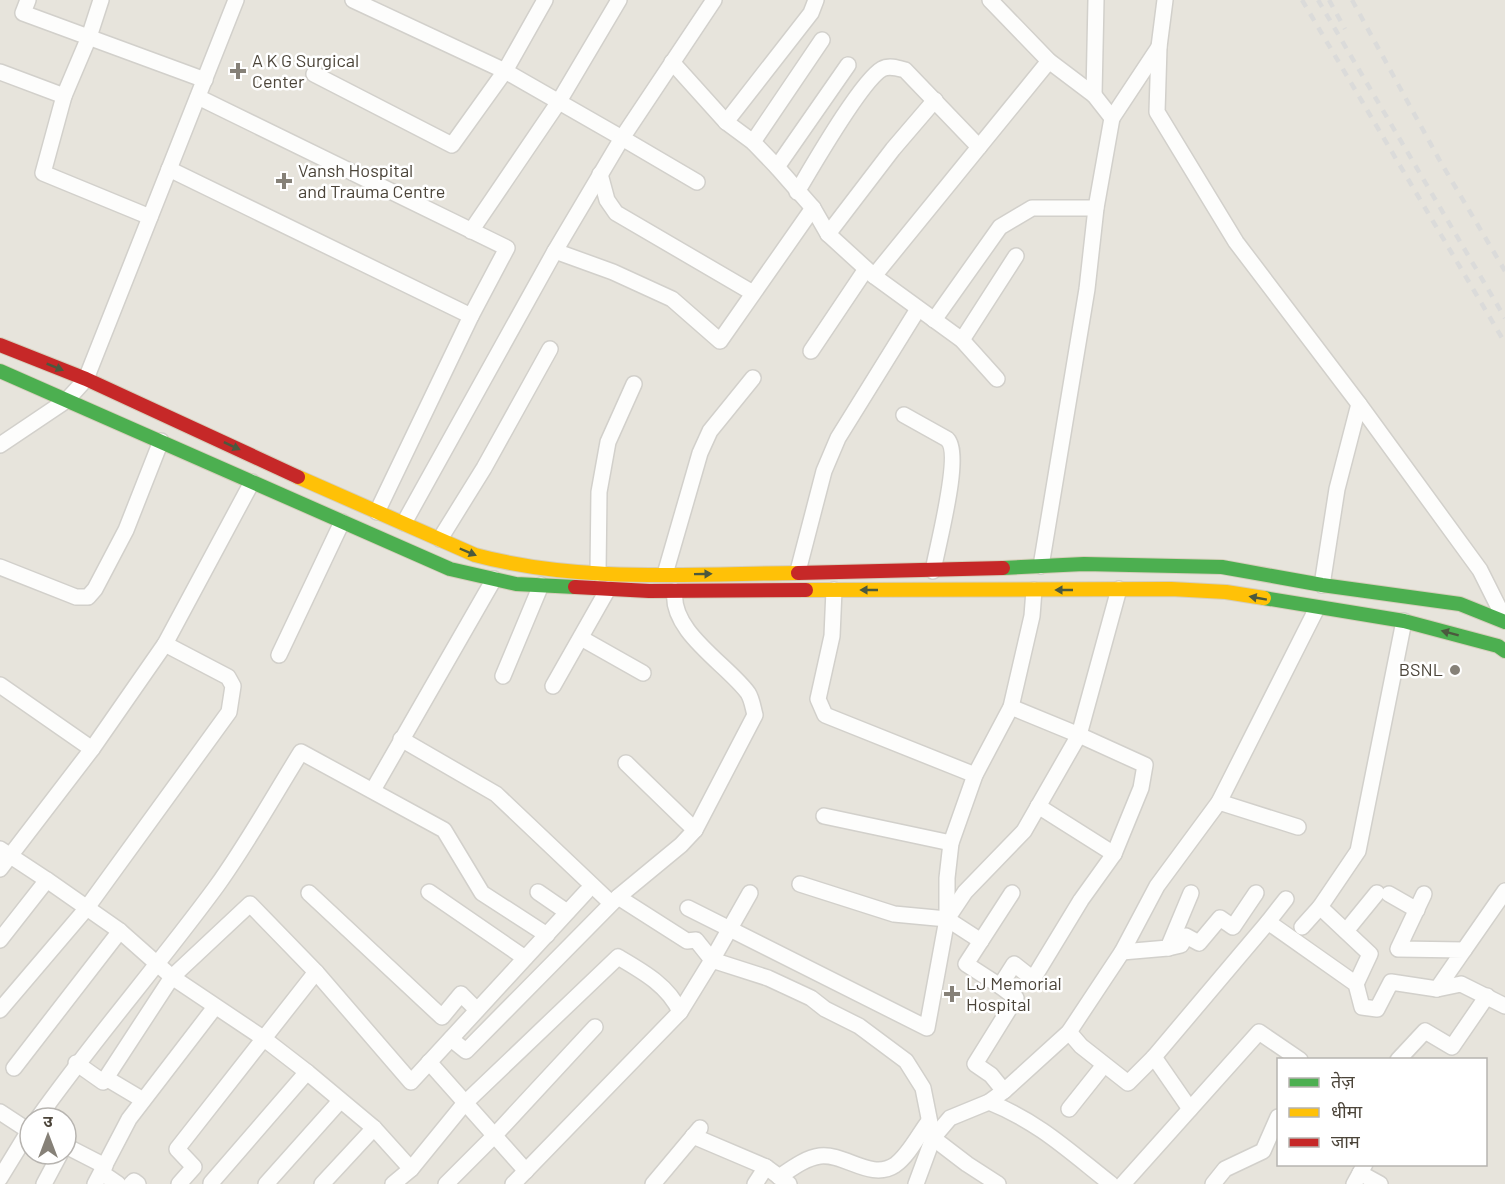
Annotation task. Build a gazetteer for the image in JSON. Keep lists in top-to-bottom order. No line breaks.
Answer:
{"places":{"health":["A K G Surgical Center","Vansh Hospital and Trauma Centre","LJ Memorial Hospital"],"other":["BSNL"]},"legend":["तेज़","धीमा","जाम"],"north":"top"}
